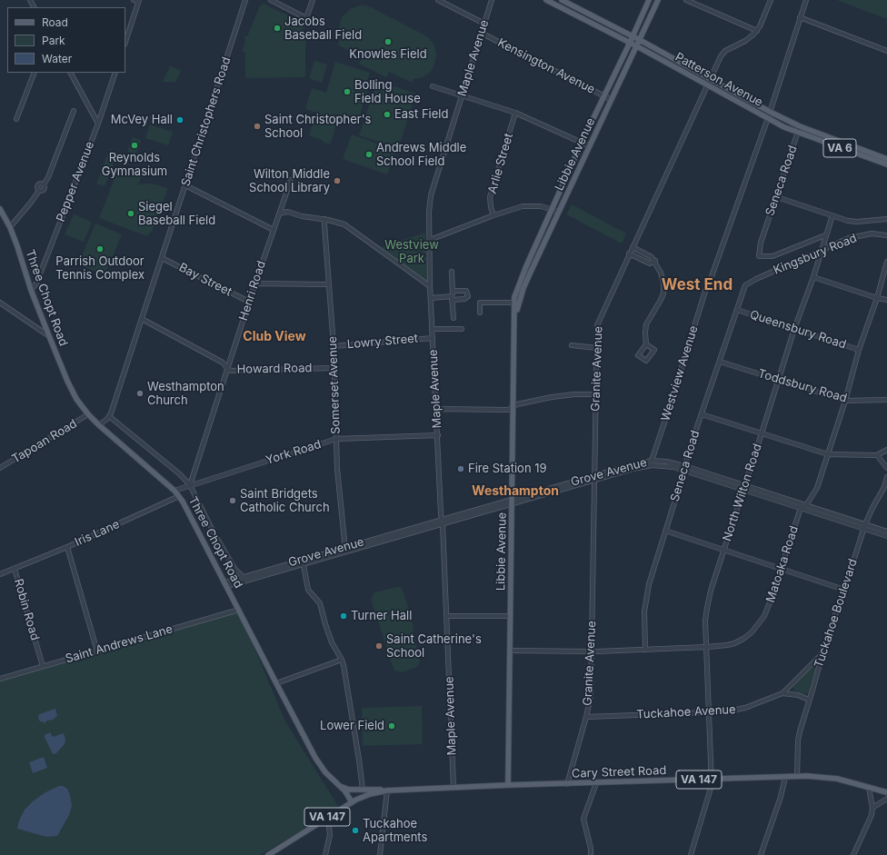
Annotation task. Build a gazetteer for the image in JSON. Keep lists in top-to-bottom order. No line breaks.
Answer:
{"streets":{"main road":["Patterson Avenue","VA 6","Libbie Avenue","Three Chopt Road","Cary Street Road","VA 147"],"street":["Maple Avenue","Kensington Avenue","Saint Christophers Road","Arlie Street","Seneca Road","Pepper Avenue","Kingsbury Road","Bay Street","Henri Road","Queensbury Road","Lowry Street","Howard Road","Granite Avenue","Westview Avenue","Somerset Avenue","Toddsbury Road","Tapoan Road","York Road","Grove Avenue","North Wilton Road","Iris Lane","Matoaka Road","Robin Road","Tuckahoe Boulevard","Saint Andrews Lane","Tuckahoe Avenue"]},"crossings":[["Maple Avenue","Kensington Avenue"],["Maple Avenue","Lowry Street"],["Maple Avenue","York Road"],["Maple Avenue","Grove Avenue"],["Maple Avenue","Cary Street Road"],["Kensington Avenue","Libbie Avenue"],["Patterson Avenue","Libbie Avenue"],["Patterson Avenue","Seneca Road"],["Patterson Avenue","Granite Avenue"],["Saint Christophers Road","Bay Street"],["Saint Christophers Road","Three Chopt Road"],["Saint Christophers Road","Howard Road"],["Libbie Avenue","Grove Avenue"],["Libbie Avenue","Matoaka Road"],["Libbie Avenue","Cary Street Road"],["Seneca Road","Kingsbury Road"],["Seneca Road","Queensbury Road"],["Seneca Road","Toddsbury Road"],["Seneca Road","Grove Avenue"],["Seneca Road","Matoaka Road"],["Pepper Avenue","Three Chopt Road"],["Kingsbury Road","North Wilton Road"],["Bay Street","Henri Road"],["Henri Road","Howard Road"],["Henri Road","York Road"],["Three Chopt Road","Tapoan Road"],["Three Chopt Road","York Road"],["Three Chopt Road","Grove Avenue"],["Three Chopt Road","Iris Lane"],["Three Chopt Road","Saint Andrews Lane"],["Three Chopt Road","Cary Street Road"],["Three Chopt Road","VA 147"],["Queensbury Road","North Wilton Road"],["Lowry Street","Somerset Avenue"],["Howard Road","Somerset Avenue"],["Granite Avenue","Grove Avenue"],["Granite Avenue","Matoaka Road"],["Granite Avenue","Tuckahoe Avenue"],["Granite Avenue","Cary Street Road"],["Westview Avenue","Grove Avenue"],["Somerset Avenue","York Road"],["Somerset Avenue","Grove Avenue"],["Toddsbury Road","North Wilton Road"],["Grove Avenue","North Wilton Road"],["Grove Avenue","Matoaka Road"],["Grove Avenue","Tuckahoe Boulevard"],["North Wilton Road","Matoaka Road"],["North Wilton Road","Tuckahoe Avenue"],["North Wilton Road","Cary Street Road"],["Iris Lane","Robin Road"],["Robin Road","Saint Andrews Lane"],["Tuckahoe Boulevard","Tuckahoe Avenue"],["Tuckahoe Boulevard","Cary Street Road"],["Cary Street Road","VA 147"]],"districts":["West End","Club View","Westhampton"],"parks":["Westview Park"],"places":["Jacobs Baseball Field","Knowles Field","Bolling Field House","East Field","McVey Hall","Saint Christopher's School","Reynolds Gymnasium","Andrews Middle School Field","Wilton Middle School Library","Siegel Baseball Field","Parrish Outdoor Tennis Complex","Westhampton Church","Fire Station 19","Saint Bridgets Catholic Church","Turner Hall","Saint Catherine's School","Lower Field","Tuckahoe Apartments"],"legend":["Road","Park","Water"]}
